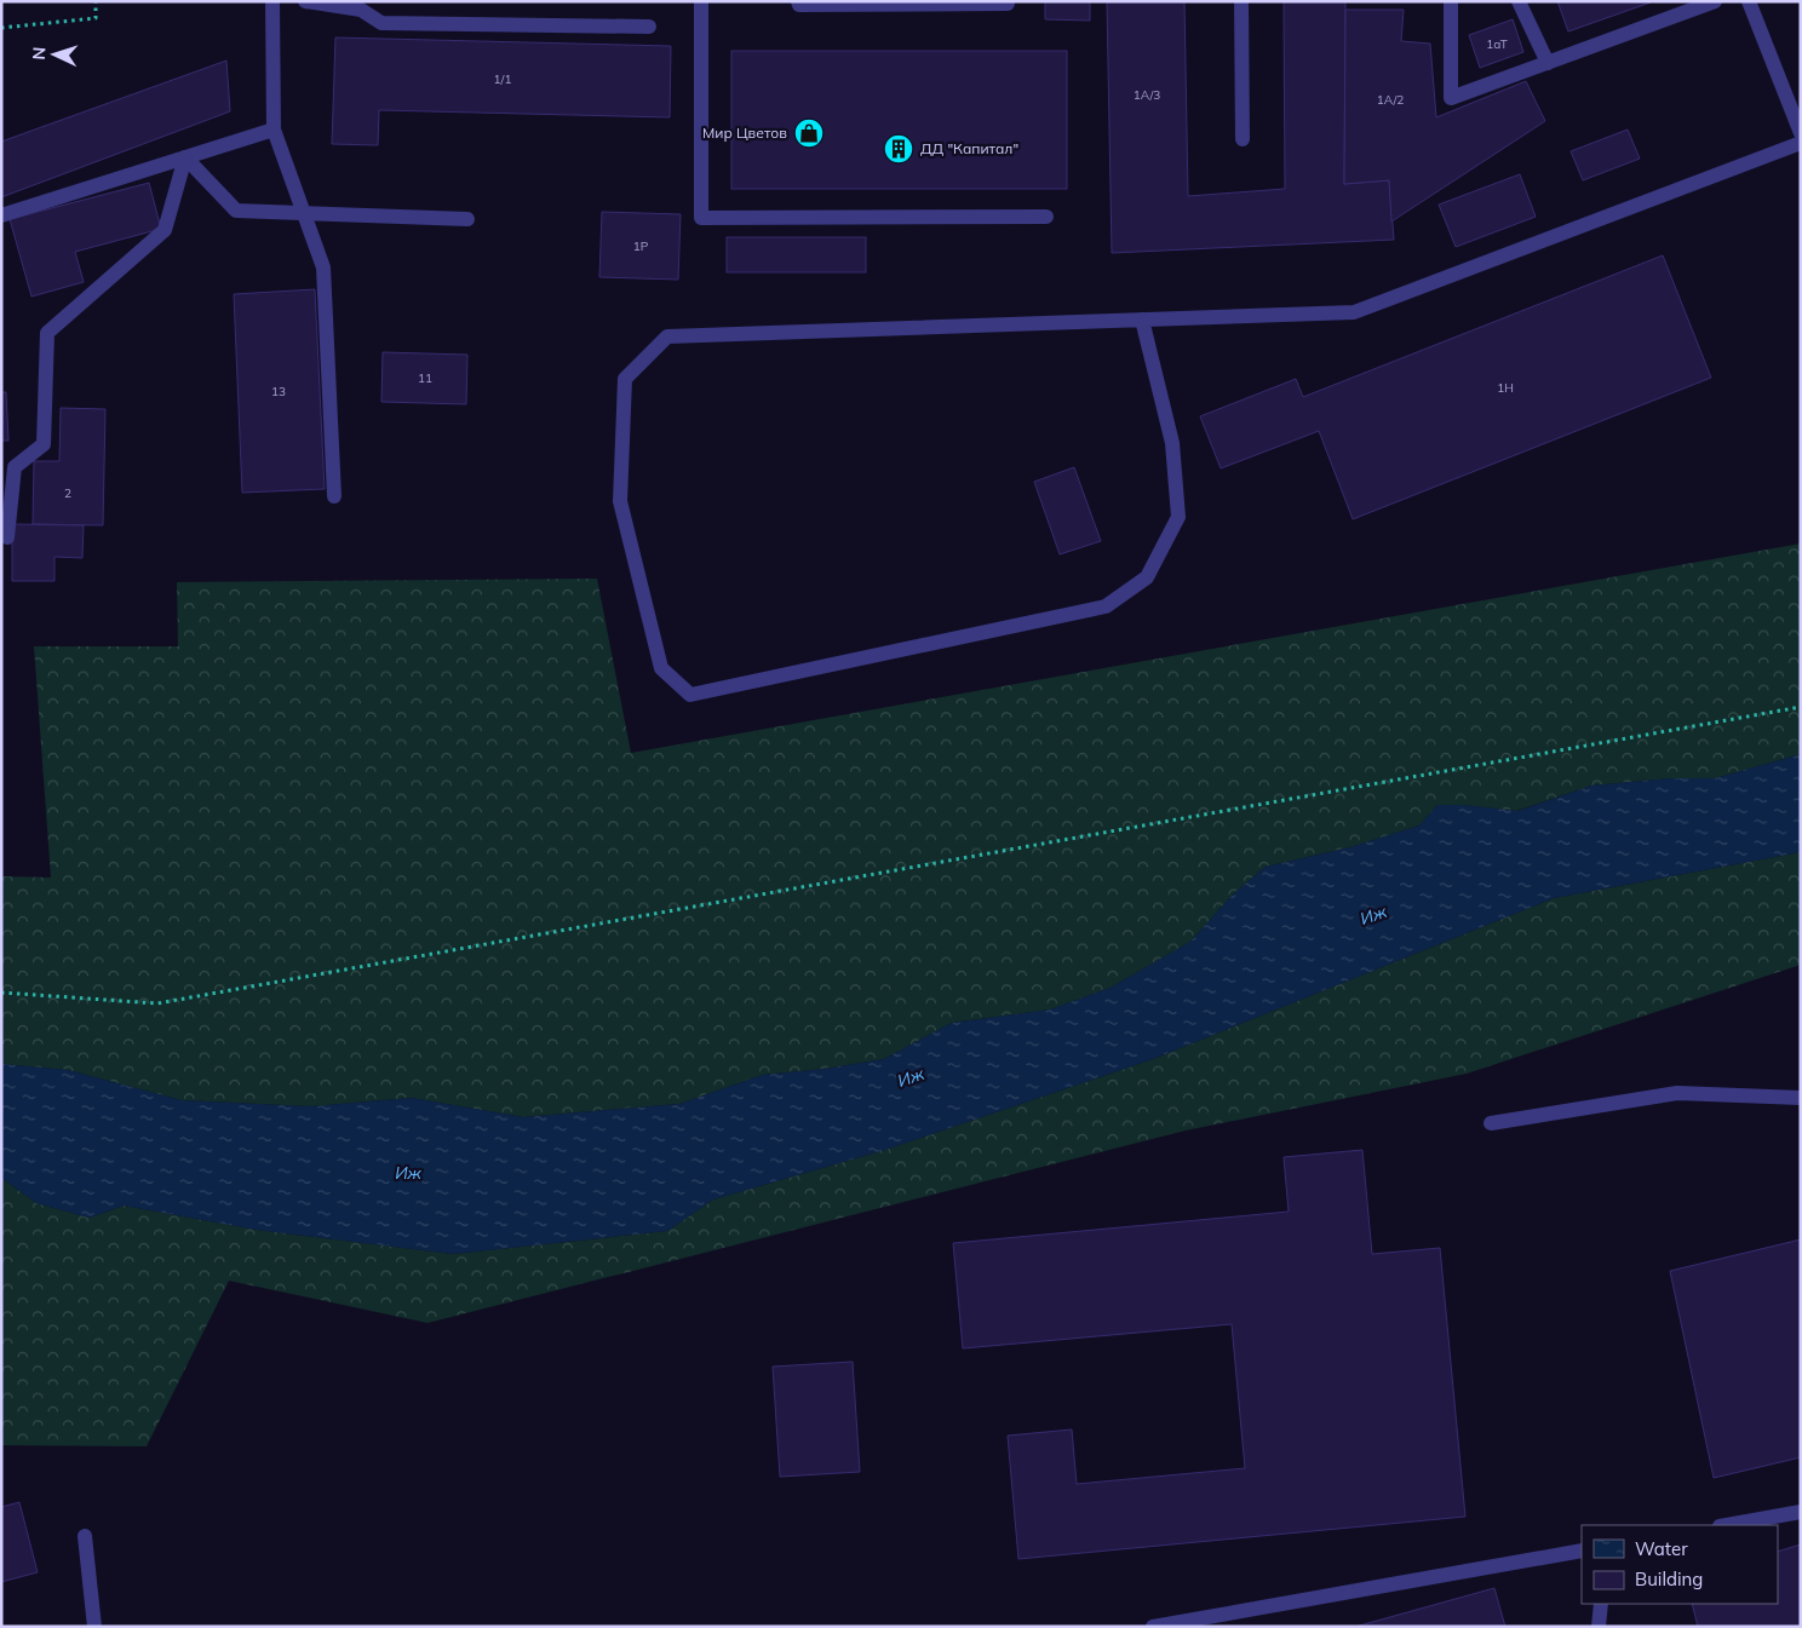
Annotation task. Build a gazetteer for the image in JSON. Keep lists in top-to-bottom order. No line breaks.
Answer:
{"water":["Иж"],"places":{"shop":["Мир Цветов"],"building":["ДД \"Капитал\""]},"house_numbers":["1аТ","1/1","1А/3","1А/2","1Р","11","1Н","13","2"],"legend":["Water","Building"],"north":"left"}
